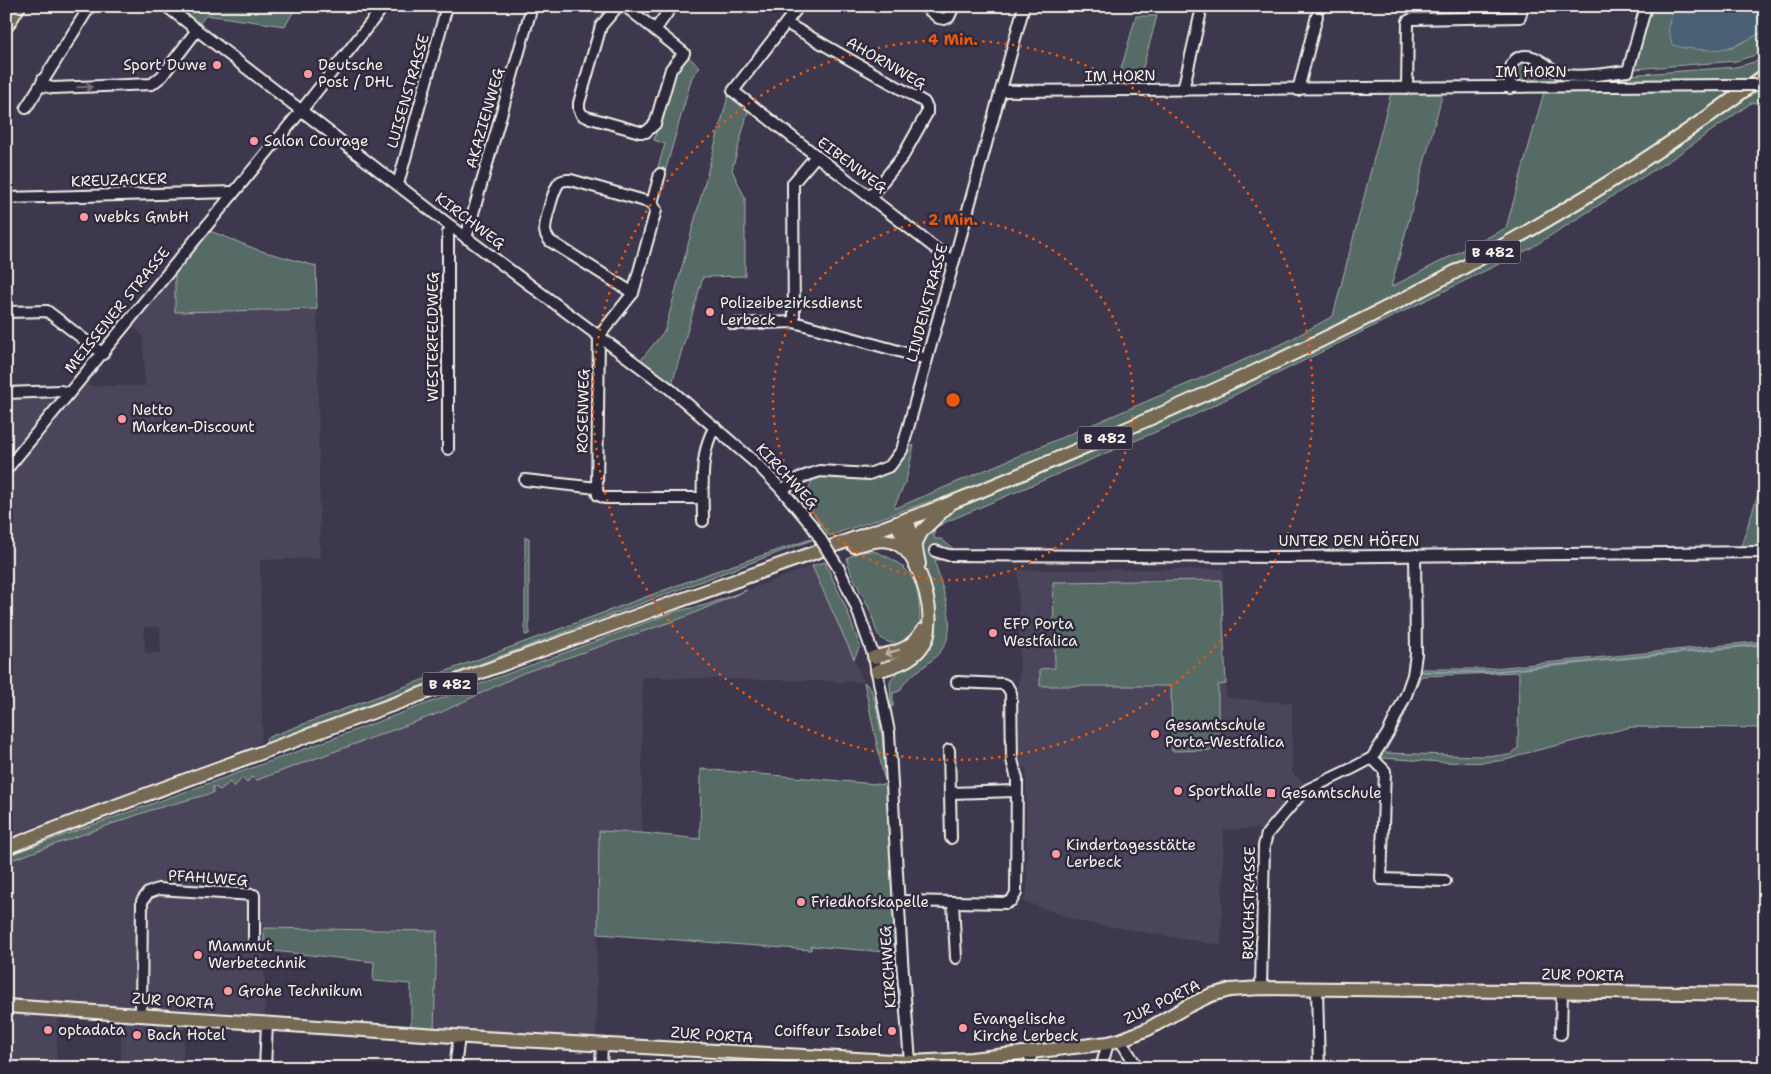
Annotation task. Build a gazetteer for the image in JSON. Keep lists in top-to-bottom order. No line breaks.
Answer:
{"streets":{"main road":["B 482","ZUR PORTA"],"street":["AHORNWEG","IM HORN","LUISENSTRASSE","AKAZIENWEG","EIBENWEG","KREUZACKER","KIRCHWEG","LINDENSTRASSE","MEISSENER STRASSE","WESTERFELDWEG","ROSENWEG","UNTER DEN HÖFEN","PFAHLWEG","BRUCHSTRASSE"]},"crossings":[["AHORNWEG","EIBENWEG"],["IM HORN","LINDENSTRASSE"],["LUISENSTRASSE","KIRCHWEG"],["AKAZIENWEG","KIRCHWEG"],["EIBENWEG","LINDENSTRASSE"],["KREUZACKER","MEISSENER STRASSE"],["KIRCHWEG","LINDENSTRASSE"],["KIRCHWEG","MEISSENER STRASSE"],["KIRCHWEG","WESTERFELDWEG"],["KIRCHWEG","ROSENWEG"],["KIRCHWEG","ZUR PORTA"],["UNTER DEN HÖFEN","BRUCHSTRASSE"],["PFAHLWEG","ZUR PORTA"],["BRUCHSTRASSE","ZUR PORTA"]],"places":{"other":["Sport Duwe","Deutsche Post / DHL","Salon Courage","webks GmbH","Polizeibezirksdienst Lerbeck","Netto Marken-Discount","EFP Porta Westfalica","Gesamtschule Porta-Westfalica","Sporthalle","Kindertagesstätte Lerbeck","Friedhofskapelle","Mammut Werbetechnik","Grohe Technikum","Evangelische Kirche Lerbeck","optadata","Coiffeur Isabel","Bach Hotel"],"transit":["Gesamtschule"]},"rings":["4 Min.","2 Min."]}
